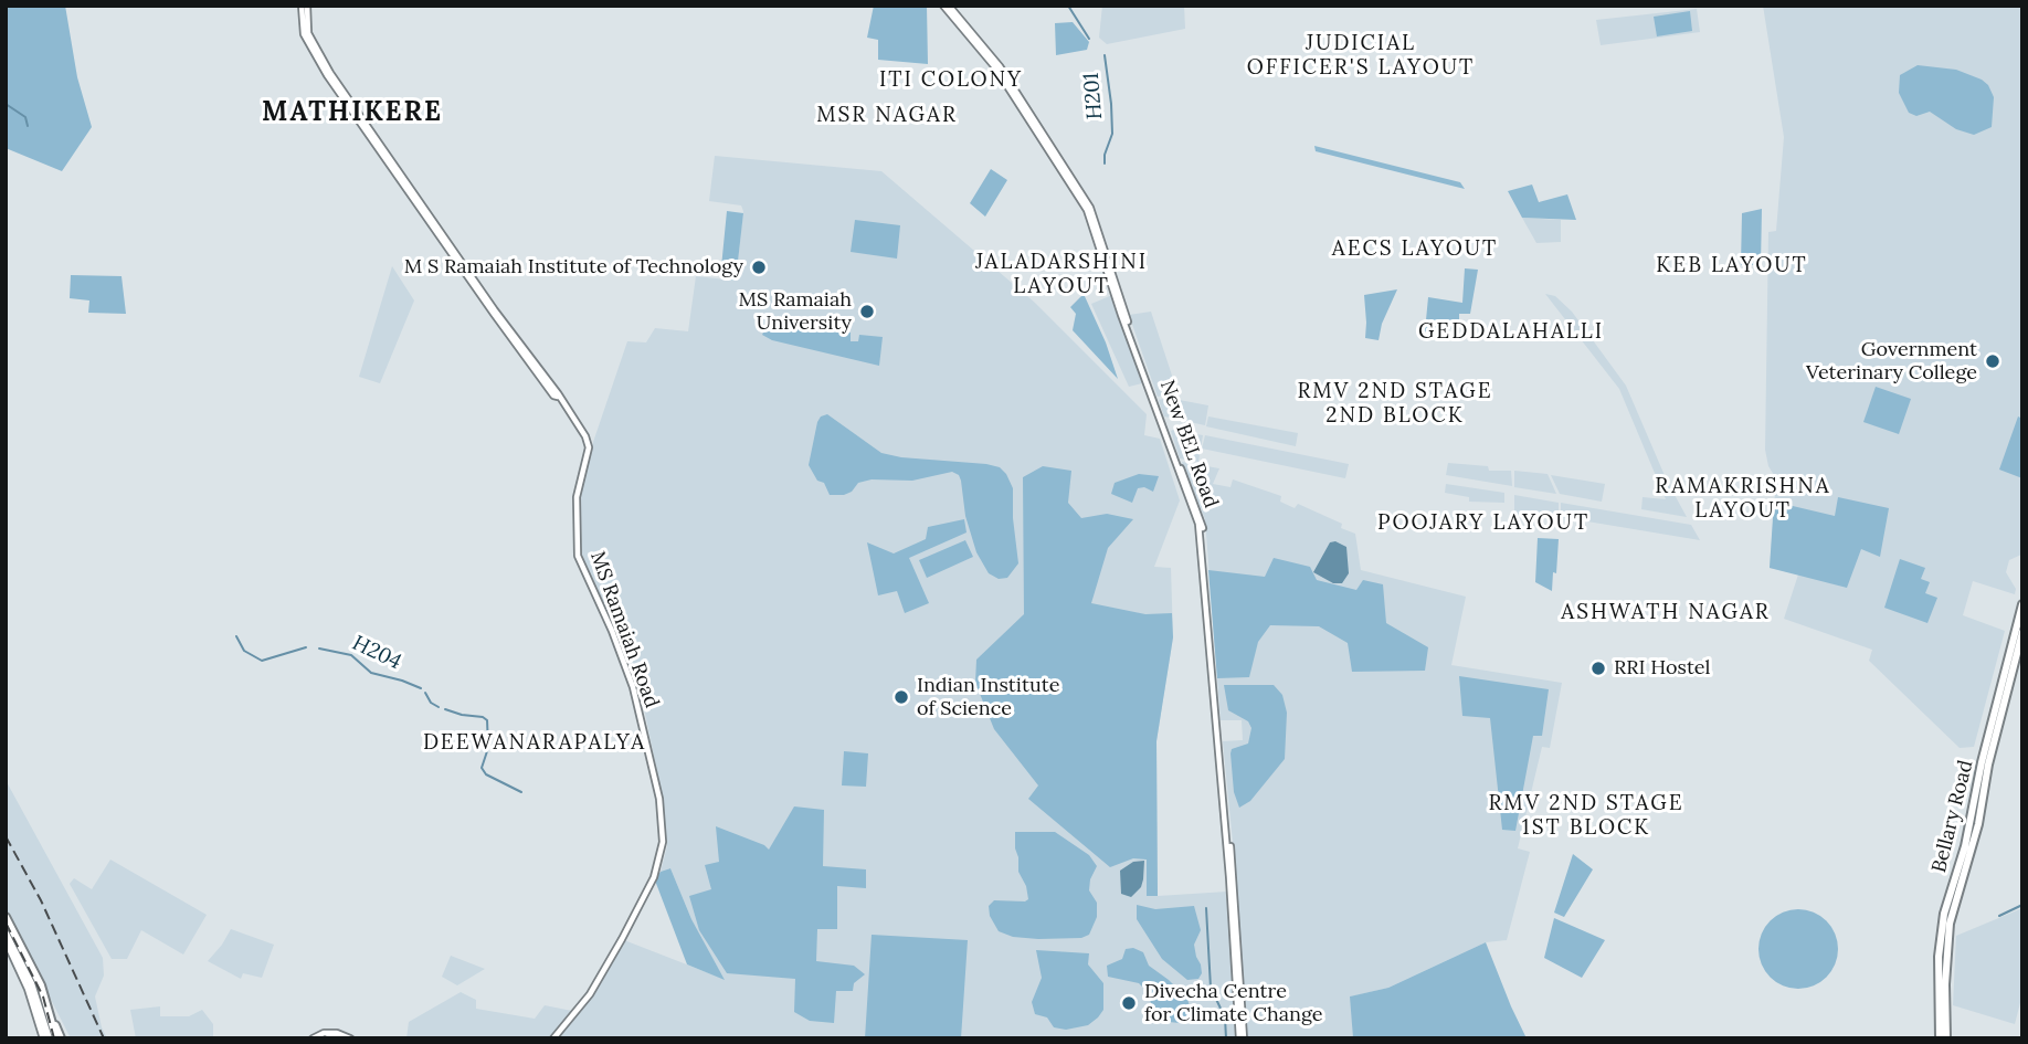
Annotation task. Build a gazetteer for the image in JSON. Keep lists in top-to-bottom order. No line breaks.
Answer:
{"streets":{"highway":["Bellary Road"],"main road":["New BEL Road","MS Ramaiah Road"]},"districts":["JUDICIAL OFFICER'S LAYOUT","ITI COLONY","MATHIKERE","MSR NAGAR","AECS LAYOUT","JALADARSHINI LAYOUT","KEB LAYOUT","GEDDALAHALLI","RMV 2ND STAGE 2ND BLOCK","RAMAKRISHNA LAYOUT","POOJARY LAYOUT","ASHWATH NAGAR","DEEWANARAPALYA","RMV 2ND STAGE 1ST BLOCK"],"water":["H201","H204"],"places":["M S Ramaiah Institute of Technology","MS Ramaiah University","Government Veterinary College","RRI Hostel","Indian Institute of Science","Divecha Centre for Climate Change"]}
